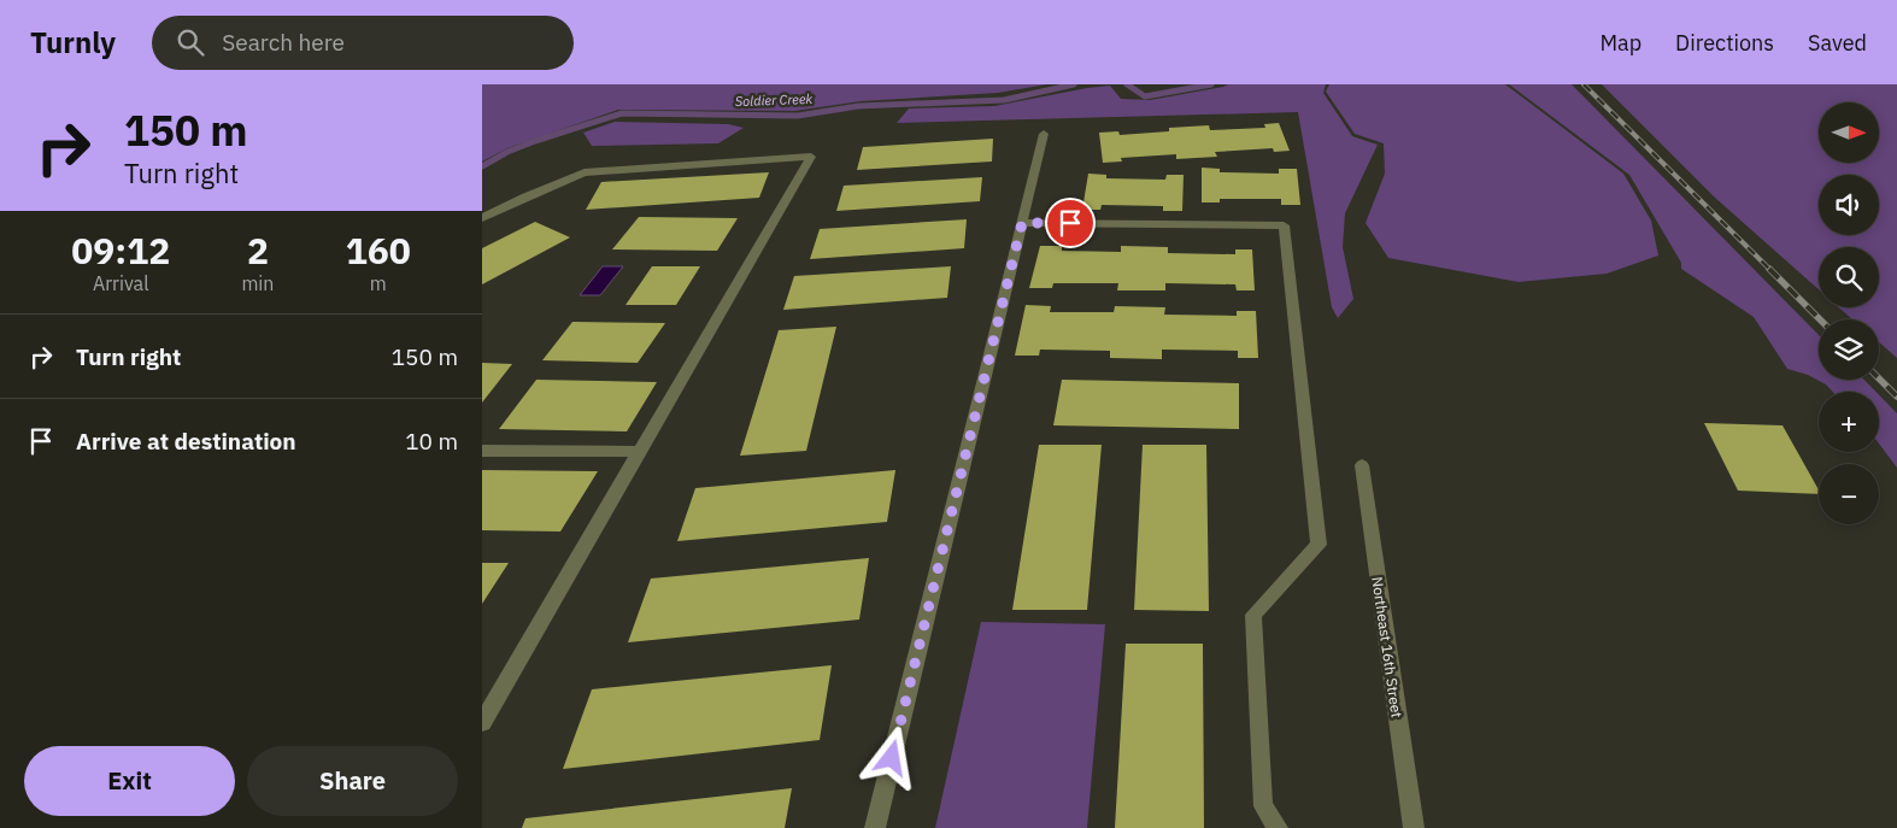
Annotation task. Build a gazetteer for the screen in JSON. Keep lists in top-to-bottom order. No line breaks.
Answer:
{"streets":{"street":["Northeast 16th Street"]},"water":["Soldier Creek"],"north":"right","page":{"header":"Turnly","search":"Search here","nav":["Map","Directions","Saved"],"turn":["150 m","Turn right"],"map_buttons":["+","−"],"eta":["09:12","Arrival","2","min","160","m"],"list":[{"name":"Turn right","value":"150 m"},{"name":"Arrive at destination","value":"10 m"}],"buttons":["Exit","Share"]}}
